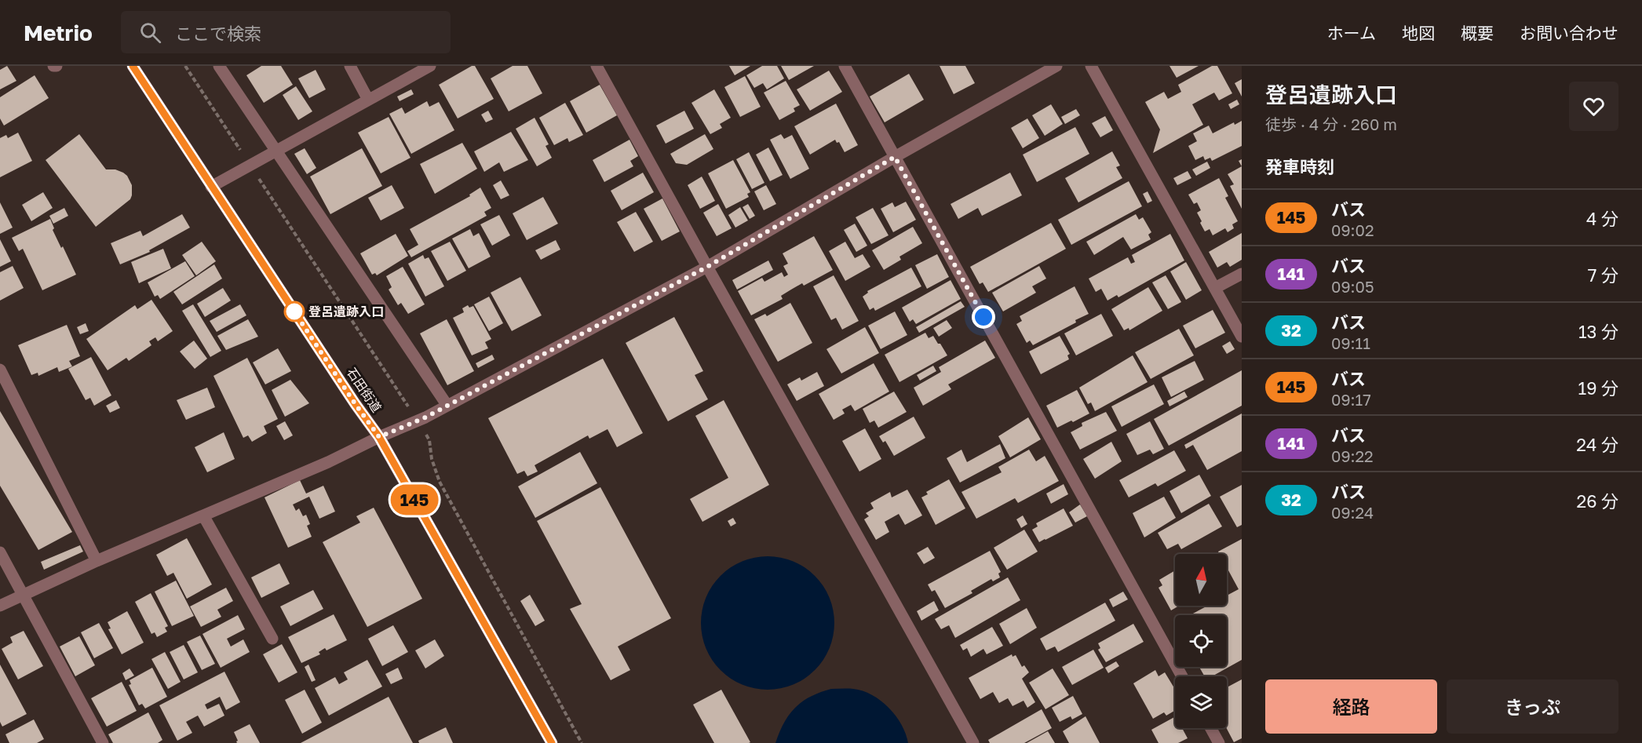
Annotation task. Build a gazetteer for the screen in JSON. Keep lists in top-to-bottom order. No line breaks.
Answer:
{"streets":{"street":["石田街道"]},"places":["登呂遺跡入口"],"lines":["bus line 145"],"north":"top","page":{"header":"Metrio","search":"ここで検索","nav":["ホーム","地図","概要","お問い合わせ"],"on_map":"145","heading":[["登呂遺跡入口","徒歩 · 4 分 · 260 m"],"発車時刻"],"list":[{"mark":"145","name":"バス","note":"09:02","value":"4 分"},{"mark":"141","name":"バス","note":"09:05","value":"7 分"},{"mark":"32","name":"バス","note":"09:11","value":"13 分"},{"mark":"145","name":"バス","note":"09:17","value":"19 分"},{"mark":"141","name":"バス","note":"09:22","value":"24 分"},{"mark":"32","name":"バス","note":"09:24","value":"26 分"}],"buttons":["経路","きっぷ"]}}
